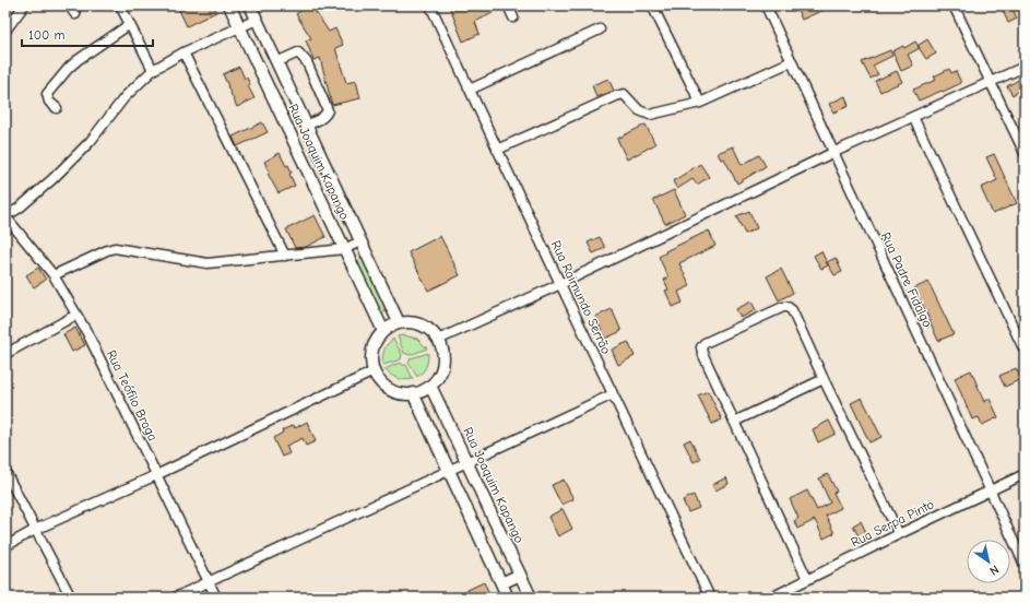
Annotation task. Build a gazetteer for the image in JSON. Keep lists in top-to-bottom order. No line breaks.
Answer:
{"streets":{"main road":["Rua Joaquim Kapango"],"street":["Rua Padre Fidalgo","Rua Raimundo Serrão","Rua Teófilo Braga","Rua Serpa Pinto"]},"crossings":[["Rua Padre Fidalgo","Rua Serpa Pinto"]],"scale_bar":"100 m","north":"bottom right"}
